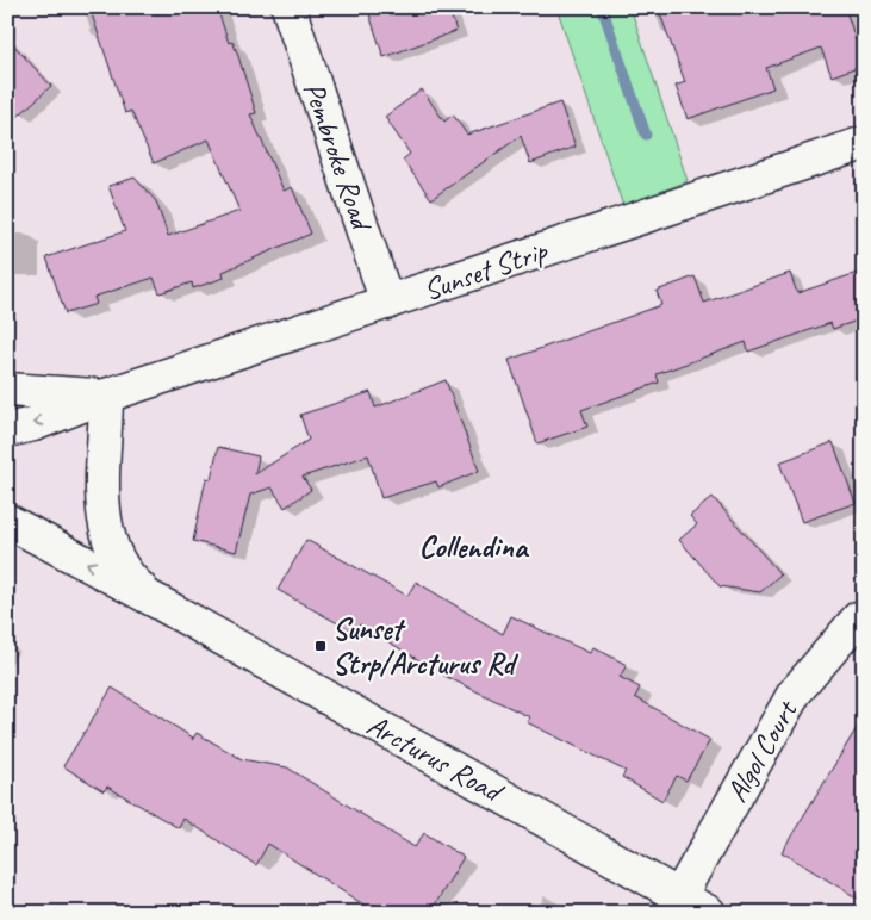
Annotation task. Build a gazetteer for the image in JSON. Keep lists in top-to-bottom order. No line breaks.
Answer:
{"streets":{"street":["Pembroke Road","Sunset Strip","Algol Court","Arcturus Road"]},"crossings":[["Pembroke Road","Sunset Strip"],["Sunset Strip","Arcturus Road"],["Algol Court","Arcturus Road"]],"districts":["Collendina"],"places":{"transit":["Sunset Strp/Arcturus Rd"]}}
